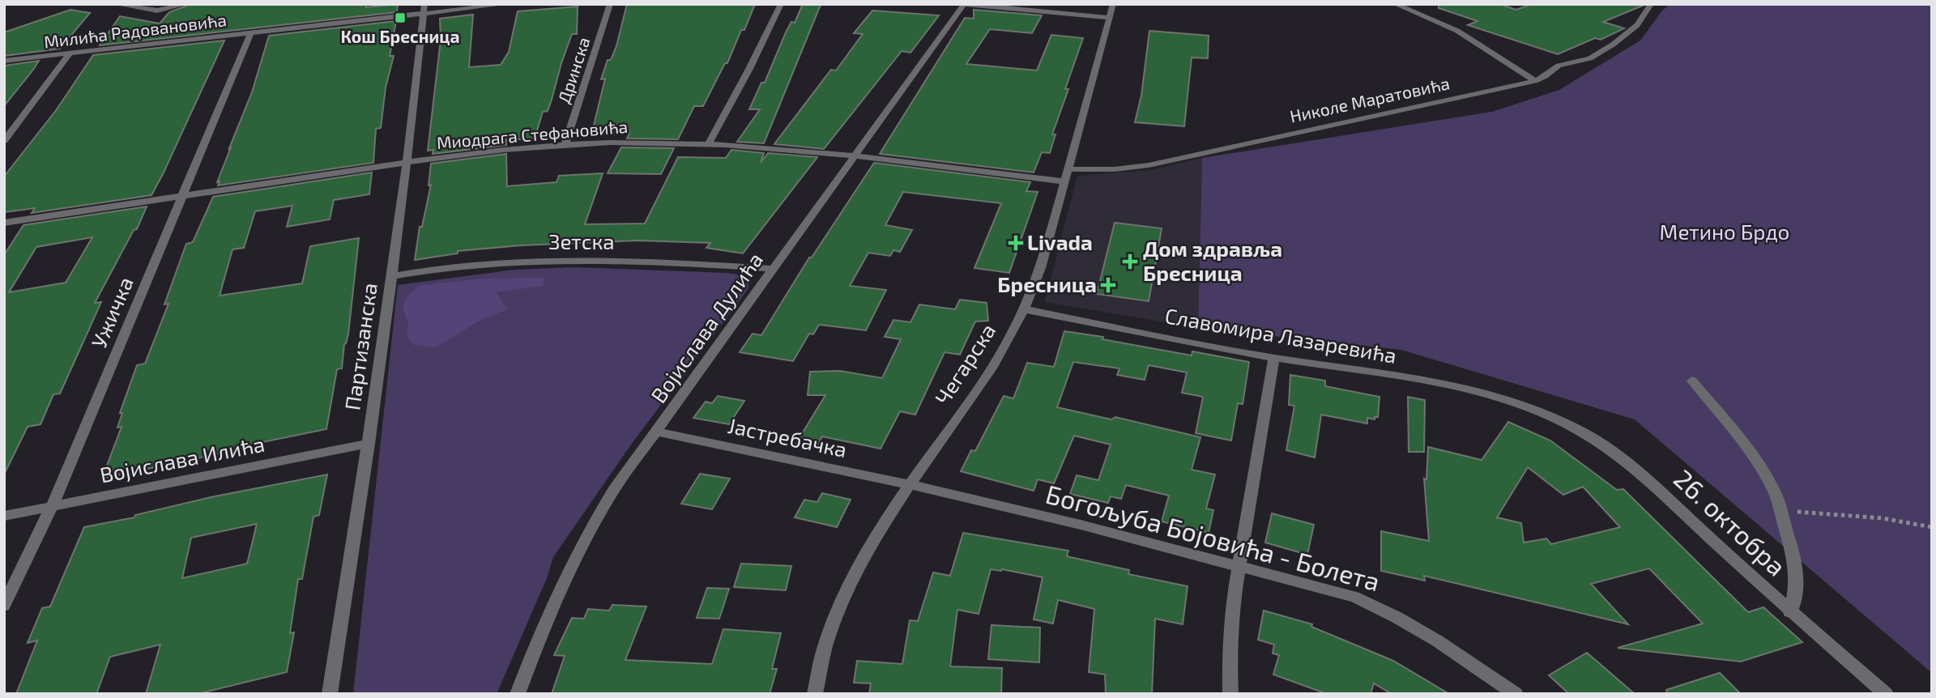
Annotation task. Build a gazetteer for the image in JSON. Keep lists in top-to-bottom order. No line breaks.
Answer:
{"streets":{"street":["Милића Радовановића","Дринска","Николе Маратовића","Миодрага Стефановића","Зетска","Ужичка","Војислава Дулића","Славомира Лазаревића","Партизанска","Чегарска","Јастребачка","Војислава Илића","26. октобра","Богољуба Бојовића - Болета"]},"crossings":[["Милића Радовановића","Ужичка"],["Милића Радовановића","Партизанска"],["Дринска","Миодрага Стефановића"],["Николе Маратовића","Чегарска"],["Миодрага Стефановића","Ужичка"],["Миодрага Стефановића","Војислава Дулића"],["Миодрага Стефановића","Партизанска"],["Миодрага Стефановића","Чегарска"],["Зетска","Војислава Дулића"],["Зетска","Партизанска"],["Ужичка","Војислава Илића"],["Војислава Дулића","Јастребачка"],["Славомира Лазаревића","Чегарска"],["Славомира Лазаревића","26. октобра"],["Партизанска","Војислава Илића"],["Чегарска","Јастребачка"],["Чегарска","Богољуба Бојовића - Болета"],["Јастребачка","Богољуба Бојовића - Болета"]],"parks":["Метино Брдо"],"places":{"transit":["Кош Бресница"],"health":["Livada","Дом здравља Бресница","Бресница"]}}
